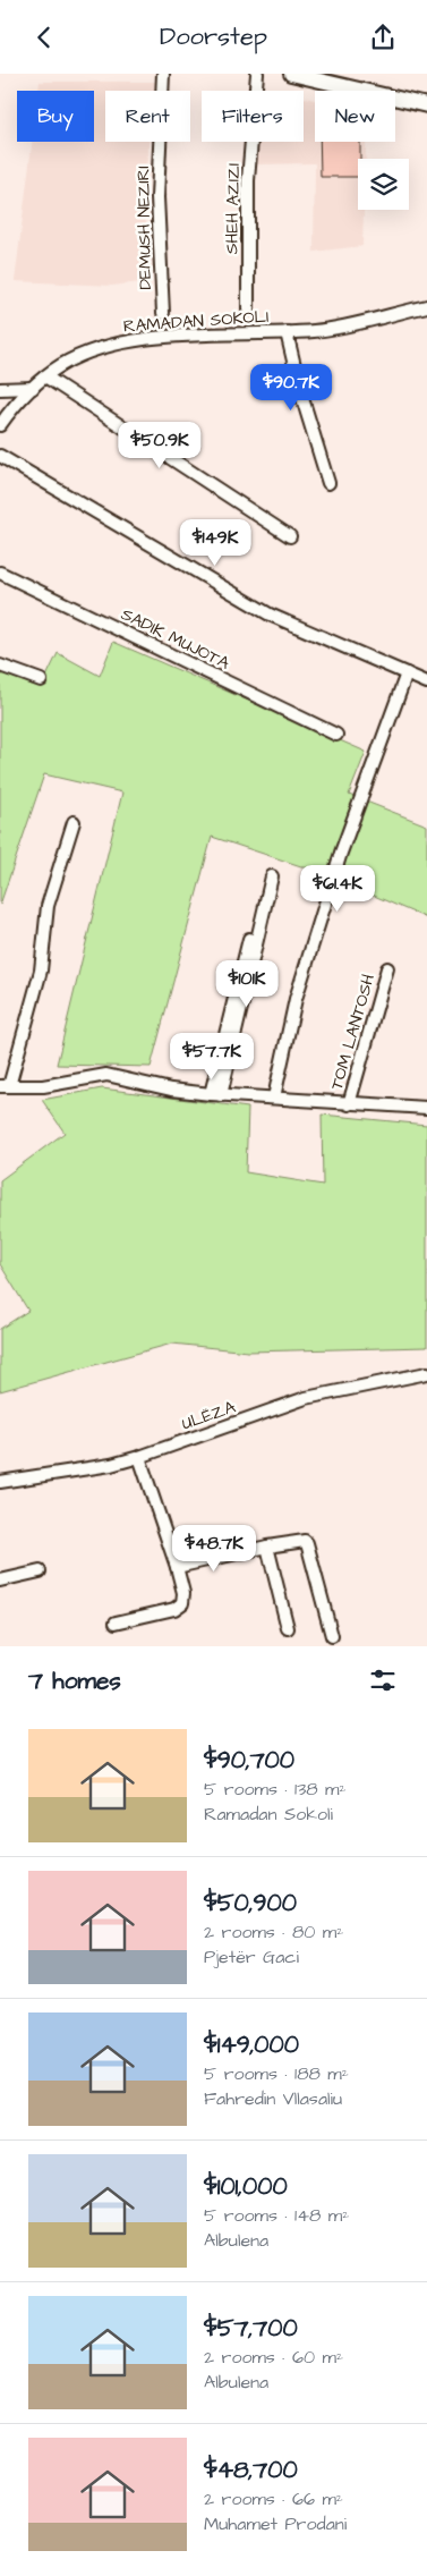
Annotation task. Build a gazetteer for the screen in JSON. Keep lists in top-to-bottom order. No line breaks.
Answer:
{"streets":{"street":["SHEH AZIZI","DEMUSH NEZIRI","RAMADAN SOKOLI","SADIK MUJOTA","TOM LANTOSH","ULËZA"]},"page":{"header":"Doorstep","chip":["Buy","Rent","Filters","New"],"price":["$90.7K","$50.9K","$149K","$61.4K","$101K","$57.7K","$48.7K"],"heading":"7 homes","list":[{"name":"$90,700","note":"5 rooms · 138 m² · Ramadan Sokoli"},{"name":"$50,900","note":"2 rooms · 80 m² · Pjetër Gaci"},{"name":"$149,000","note":"5 rooms · 188 m² · Fahredin Vllasaliu"},{"name":"$101,000","note":"5 rooms · 148 m² · Albulena"},{"name":"$57,700","note":"2 rooms · 60 m² · Albulena"},{"name":"$48,700","note":"2 rooms · 66 m² · Muhamet Prodani"}]}}
